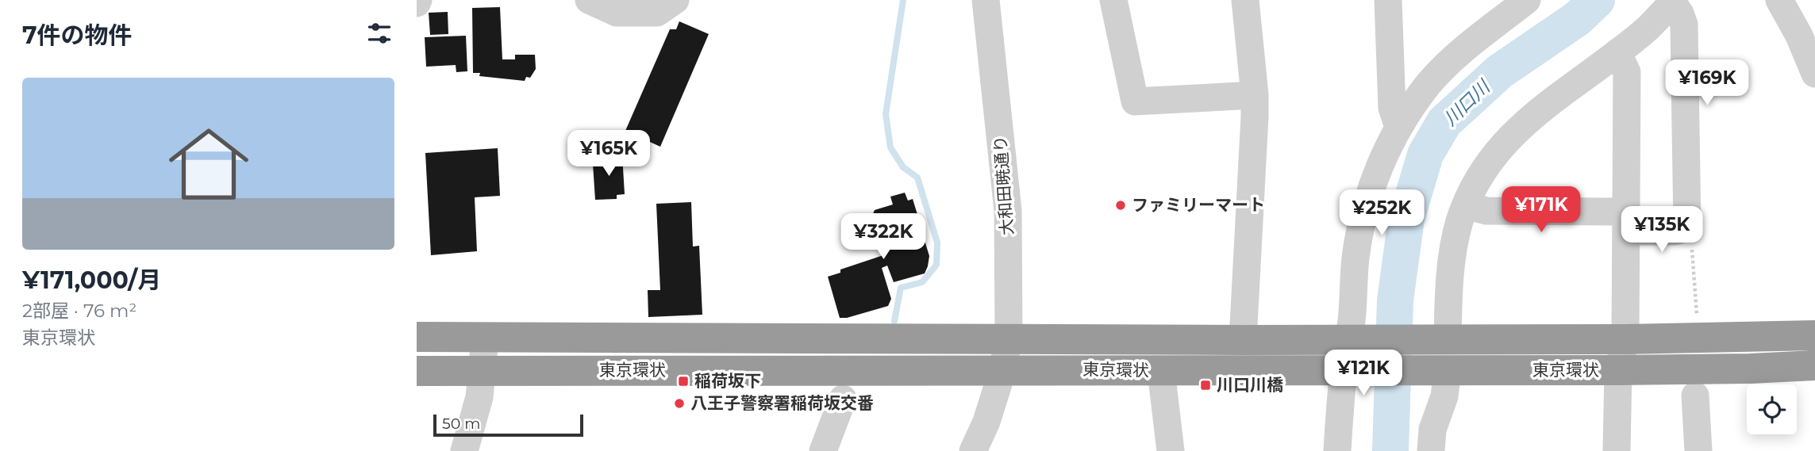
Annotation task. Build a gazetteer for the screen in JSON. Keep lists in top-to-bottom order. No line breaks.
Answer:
{"streets":{"highway":["東京環状"],"street":["大和田暁通り"]},"crossings":[["大和田暁通り","東京環状"]],"water":["川口川"],"places":{"other":["ファミリーマート","八王子警察署稲荷坂交番"],"transit":["稲荷坂下","川口川橋"]},"scale_bar":"50 m","page":{"heading":"7件の物件","price":["¥169K","¥165K","¥171K","¥252K","¥135K","¥322K","¥121K"],"list":[{"name":"¥171,000/月","note":"2部屋 · 76 m² · 東京環状"}],"scale":"50 m"}}
